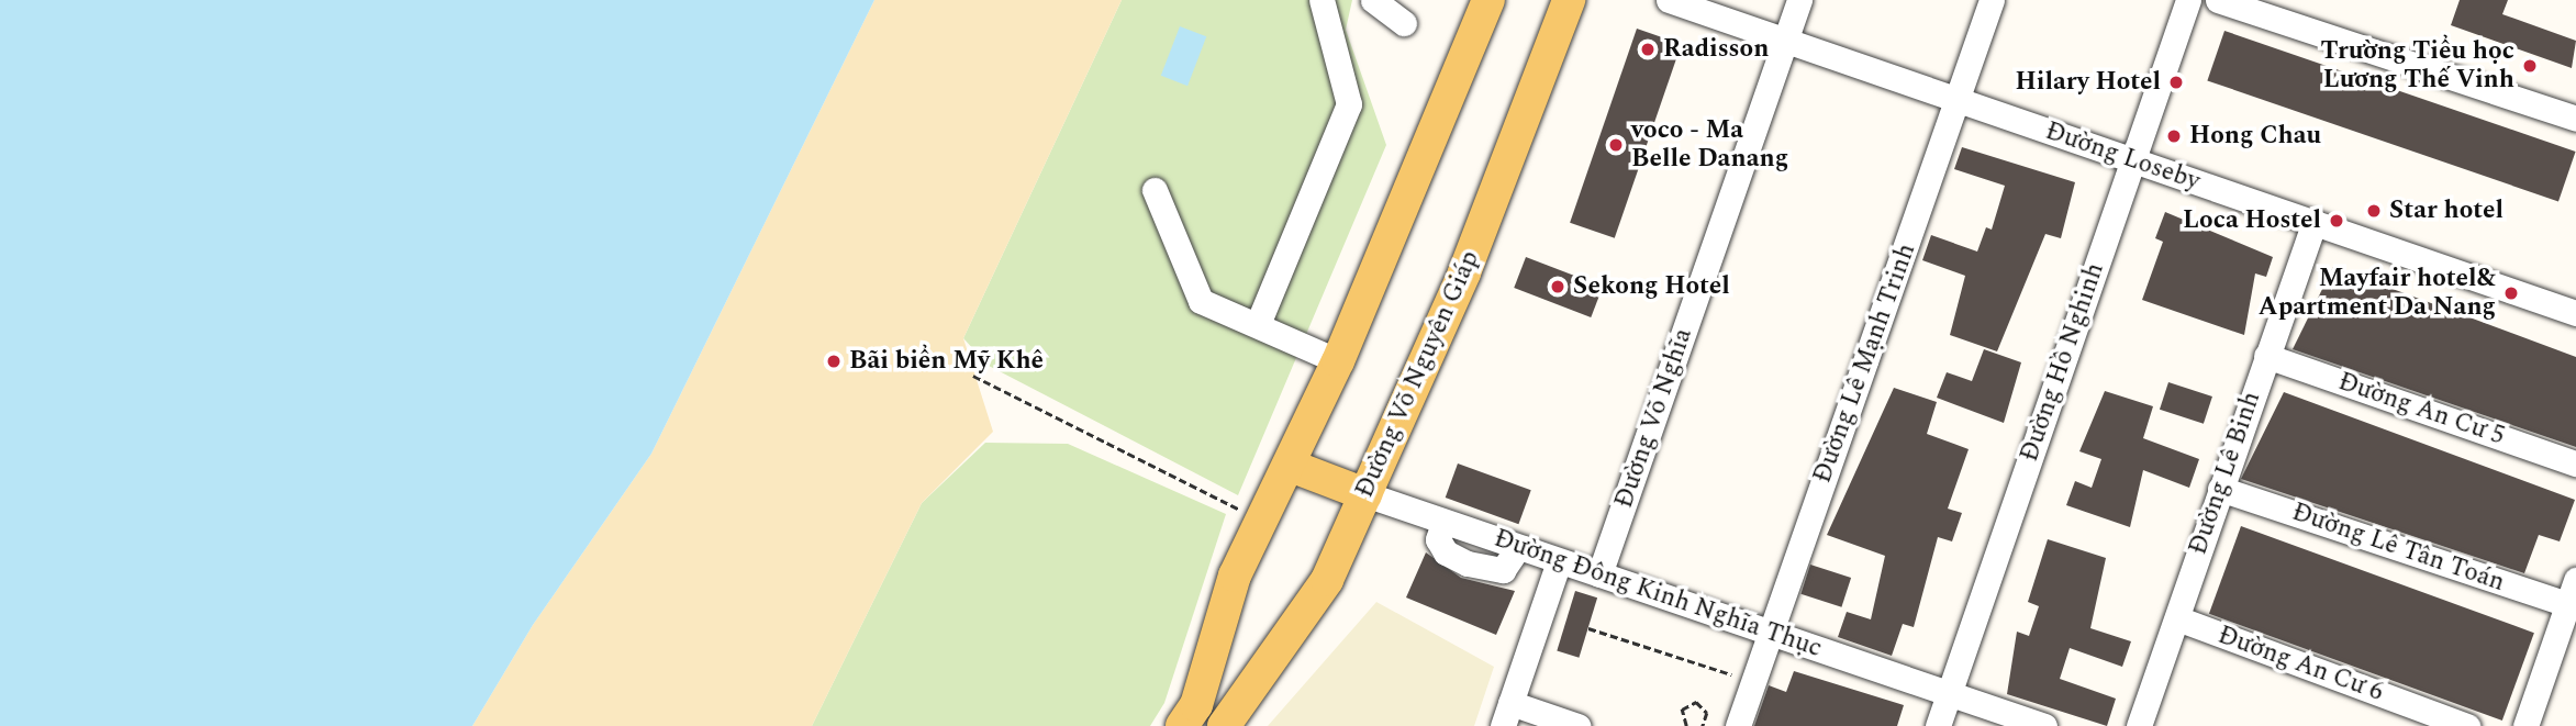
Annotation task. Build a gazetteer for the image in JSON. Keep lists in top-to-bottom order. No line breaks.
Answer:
{"streets":{"main road":["Đường Võ Nguyên Giáp"],"street":["Đường Loseby","Đường Hồ Nghinh","Đường Lê Mạnh Trinh","Đường An Cư 5","Đường Võ Nghĩa","Đường Lê Binh","Đường Lê Tân Toán","Đường Đông Kinh Nghĩa Thục","Đường An Cư 6"]},"crossings":[["Đường Loseby","Đường Hồ Nghinh"],["Đường Loseby","Đường Lê Mạnh Trinh"],["Đường Loseby","Đường Võ Nghĩa"],["Đường Loseby","Đường Lê Binh"],["Đường Hồ Nghinh","Đường Đông Kinh Nghĩa Thục"],["Đường Lê Mạnh Trinh","Đường Đông Kinh Nghĩa Thục"],["Đường Võ Nguyên Giáp","Đường Đông Kinh Nghĩa Thục"],["Đường An Cư 5","Đường Lê Binh"],["Đường Võ Nghĩa","Đường Đông Kinh Nghĩa Thục"],["Đường Lê Binh","Đường Lê Tân Toán"],["Đường Lê Binh","Đường An Cư 6"]],"places":["Radisson","Trường Tiểu học Lương Thế Vinh","Hilary Hotel","Hong Chau","voco - Ma Belle Danang","Star hotel","Loca Hostel","Sekong Hotel","Mayfair hotel& Apartment Da Nang","Bãi biển Mỹ Khê"]}
